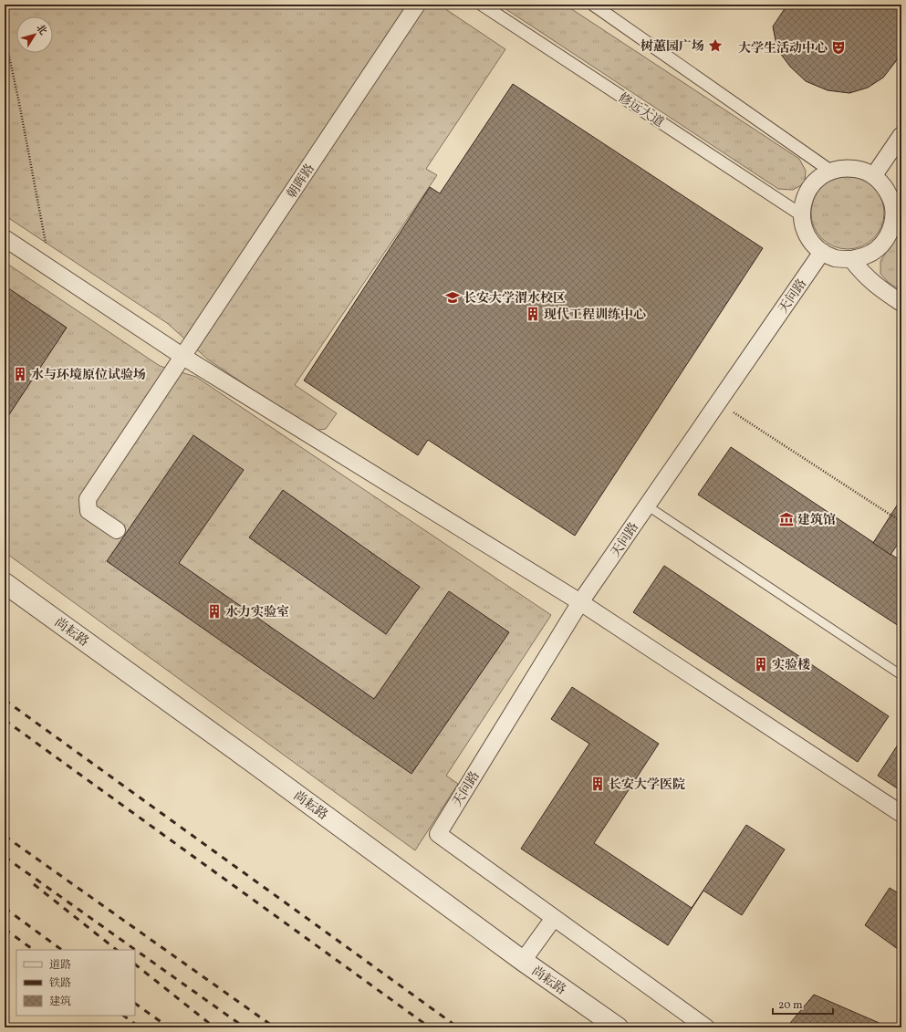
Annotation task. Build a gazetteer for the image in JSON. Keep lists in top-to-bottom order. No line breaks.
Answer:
{"streets":{"street":["修远大道","朝晖路","天问路","尚耘路"]},"crossings":[["修远大道","天问路"]],"places":{"place":["树蕙园广场"],"theatre":["大学生活动中心"],"school or university":["长安大学渭水校区"],"building":["现代工程训练中心","水与环境原位试验场","水力实验室","实验楼","长安大学医院"],"museum":["建筑馆"]},"legend":["道路","铁路","建筑"],"scale_bar":"20 m","north":"top right"}
